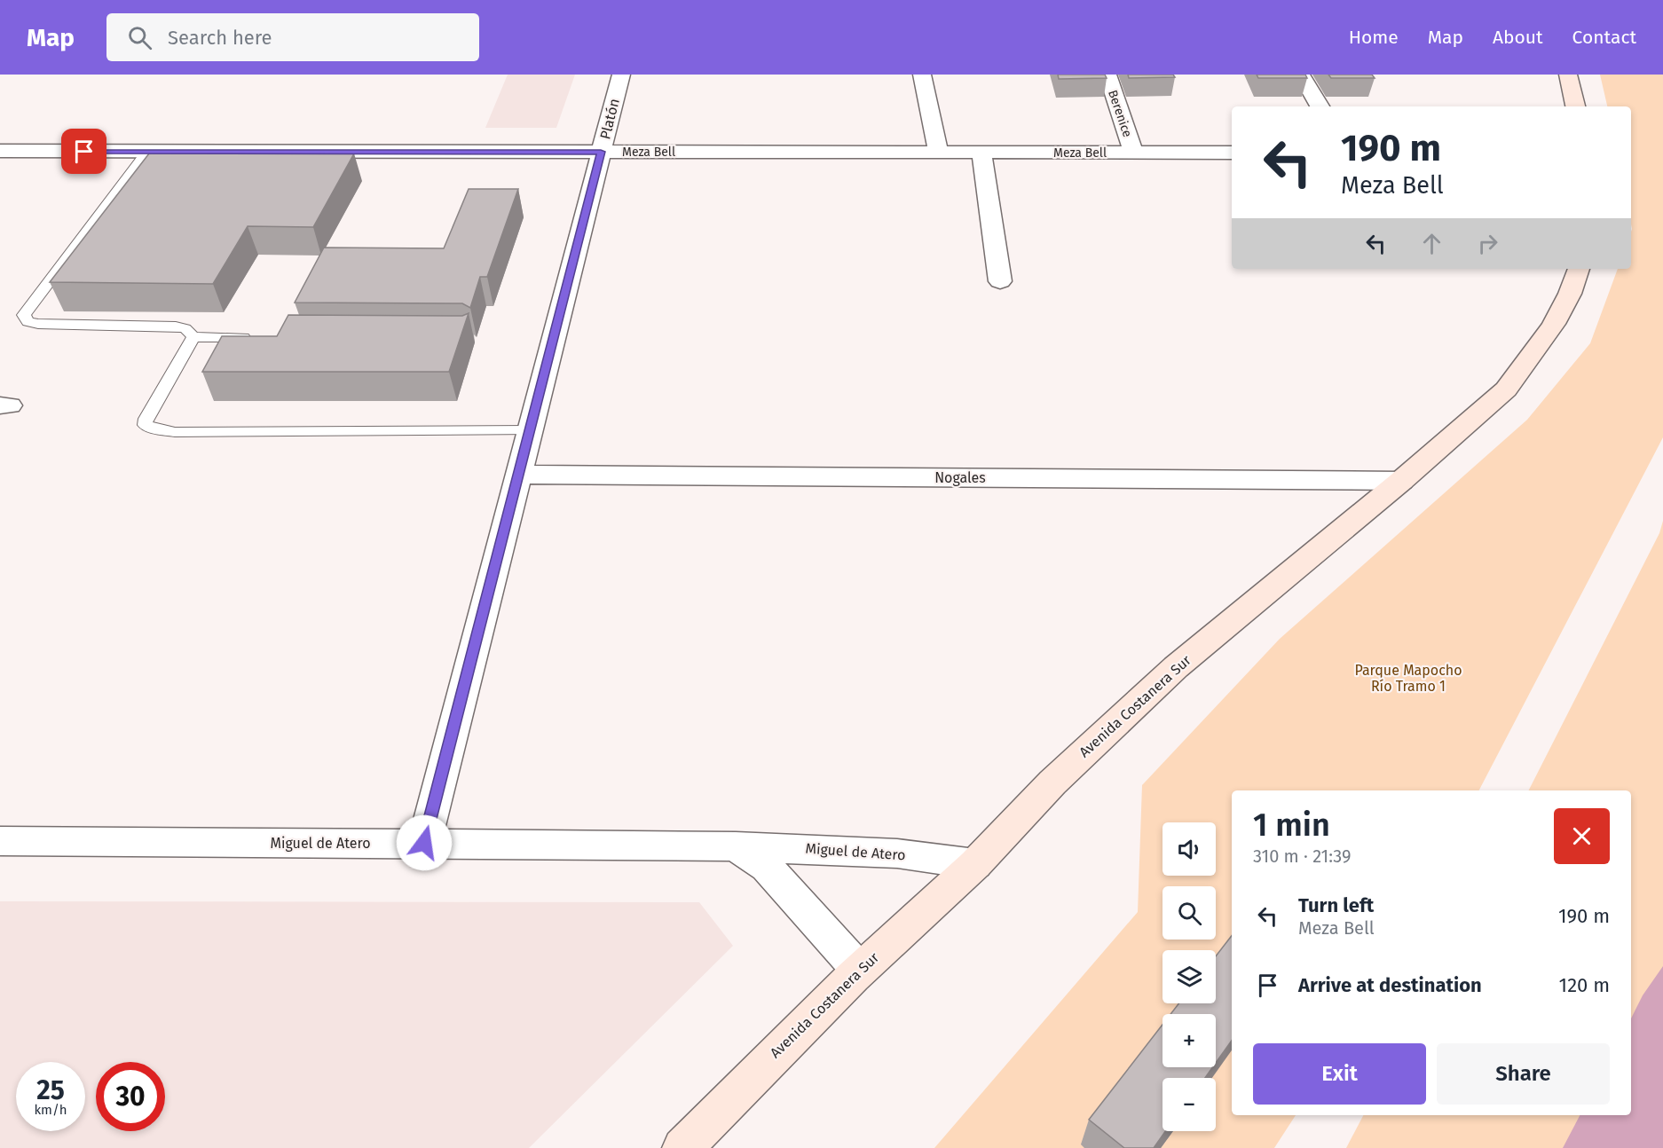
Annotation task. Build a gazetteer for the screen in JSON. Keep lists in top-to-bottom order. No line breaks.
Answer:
{"streets":{"main road":["Avenida Costanera Sur"],"street":["Berenice","Platón","Meza Bell","Nogales","Miguel de Atero"]},"crossings":[["Berenice","Meza Bell"],["Platón","Meza Bell"],["Platón","Nogales"],["Platón","Miguel de Atero"],["Nogales","Avenida Costanera Sur"],["Avenida Costanera Sur","Miguel de Atero"]],"parks":["Parque Mapocho Río Tramo 1"],"page":{"header":"Map","search":"Search here","nav":["Home","Map","About","Contact"],"turn":["190 m","Meza Bell"],"heading":["1 min","310 m · 21:39"],"map_buttons":["+","−"],"list":[{"name":"Turn left","note":"Meza Bell","value":"190 m"},{"name":"Arrive at destination","value":"120 m"}],"buttons":["Exit","Share"],"speed":"25 km/h","limit":"30"}}
